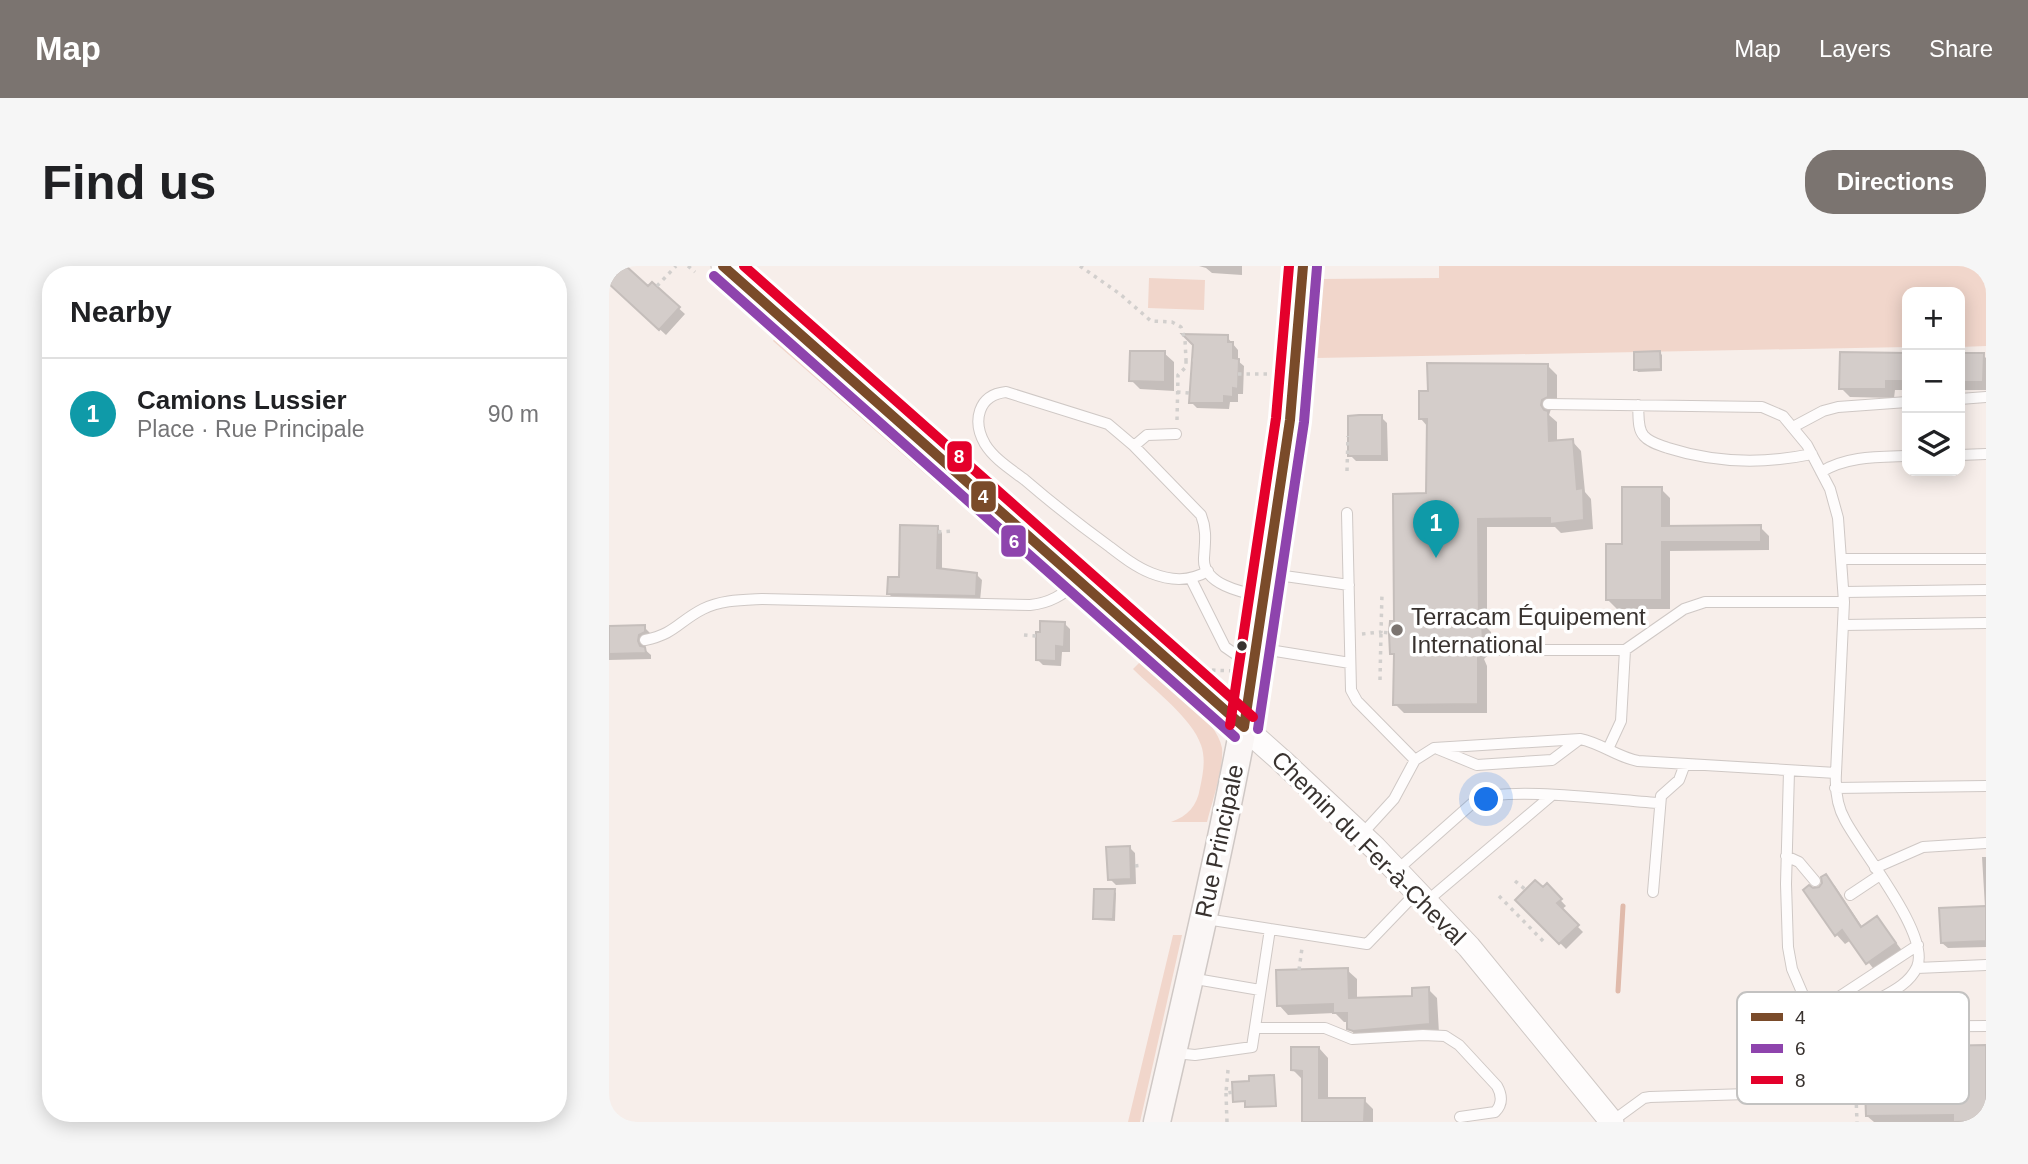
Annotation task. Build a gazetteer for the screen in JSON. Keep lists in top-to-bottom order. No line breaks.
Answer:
{"streets":{"main road":["Rue Principale"],"street":["Chemin du Fer-à-Cheval"]},"crossings":[["Rue Principale","Chemin du Fer-à-Cheval"]],"places":["Terracam Équipement International"],"lines":["transit line 4","transit line 8","transit line 6"],"legend":["4","6","8"],"page":{"header":"Map","nav":["Map","Layers","Share"],"buttons":"Directions","title":"Find us","heading":"Nearby","map_buttons":["+","−"],"list":[{"mark":"1","name":"Camions Lussier","note":"Place · Rue Principale","value":"90 m"}],"pins":"1"}}
